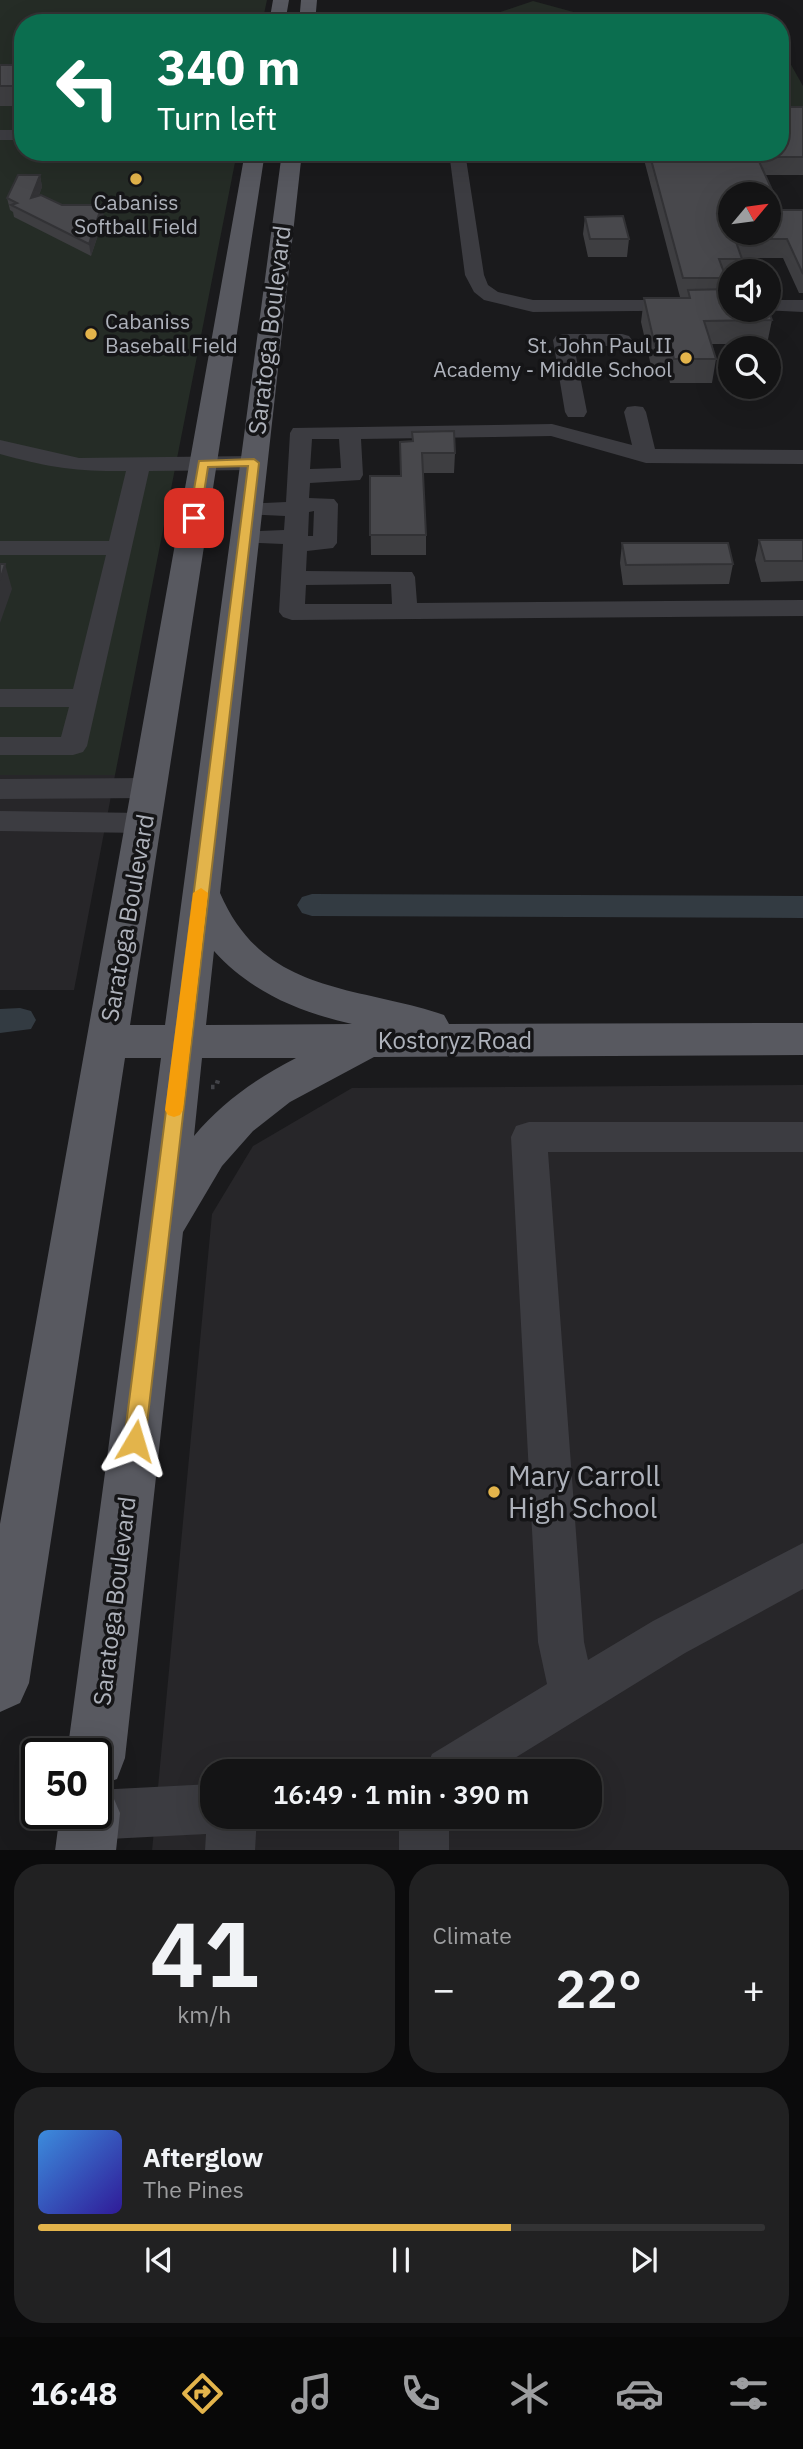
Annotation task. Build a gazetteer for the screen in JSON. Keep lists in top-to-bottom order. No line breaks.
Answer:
{"streets":{"main road":["Saratoga Boulevard","Kostoryz Road"]},"crossings":[["Saratoga Boulevard","Kostoryz Road"]],"places":["Cabaniss Softball Field","Cabaniss Baseball Field","St. John Paul II Academy - Middle School","Mary Carroll High School"],"north":"top right","page":{"turn":["340 m","Turn left"],"limit":"50","trip":"16:49 · 1 min · 390 m","tile":[["41","km/h"],"Climate"],"heat":["−","22°","+"],"song":["Afterglow","The Pines"],"tabs":"16:48"}}
